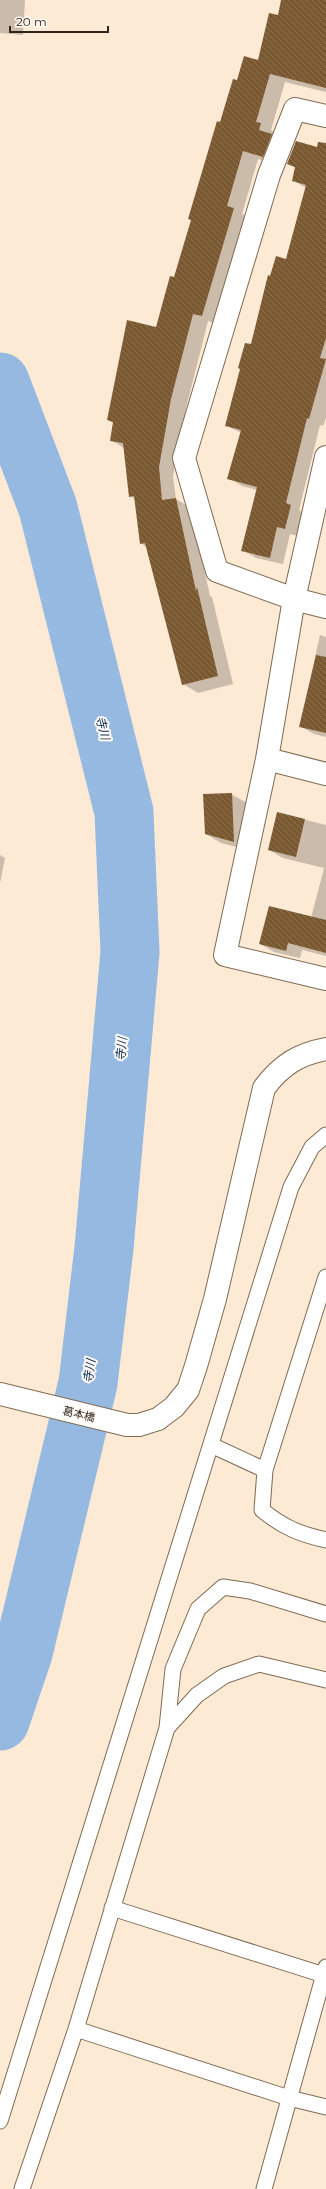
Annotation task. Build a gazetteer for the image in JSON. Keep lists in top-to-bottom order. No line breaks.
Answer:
{"streets":{"street":["葛本橋"]},"water":["寺川"],"scale_bar":"20 m"}
